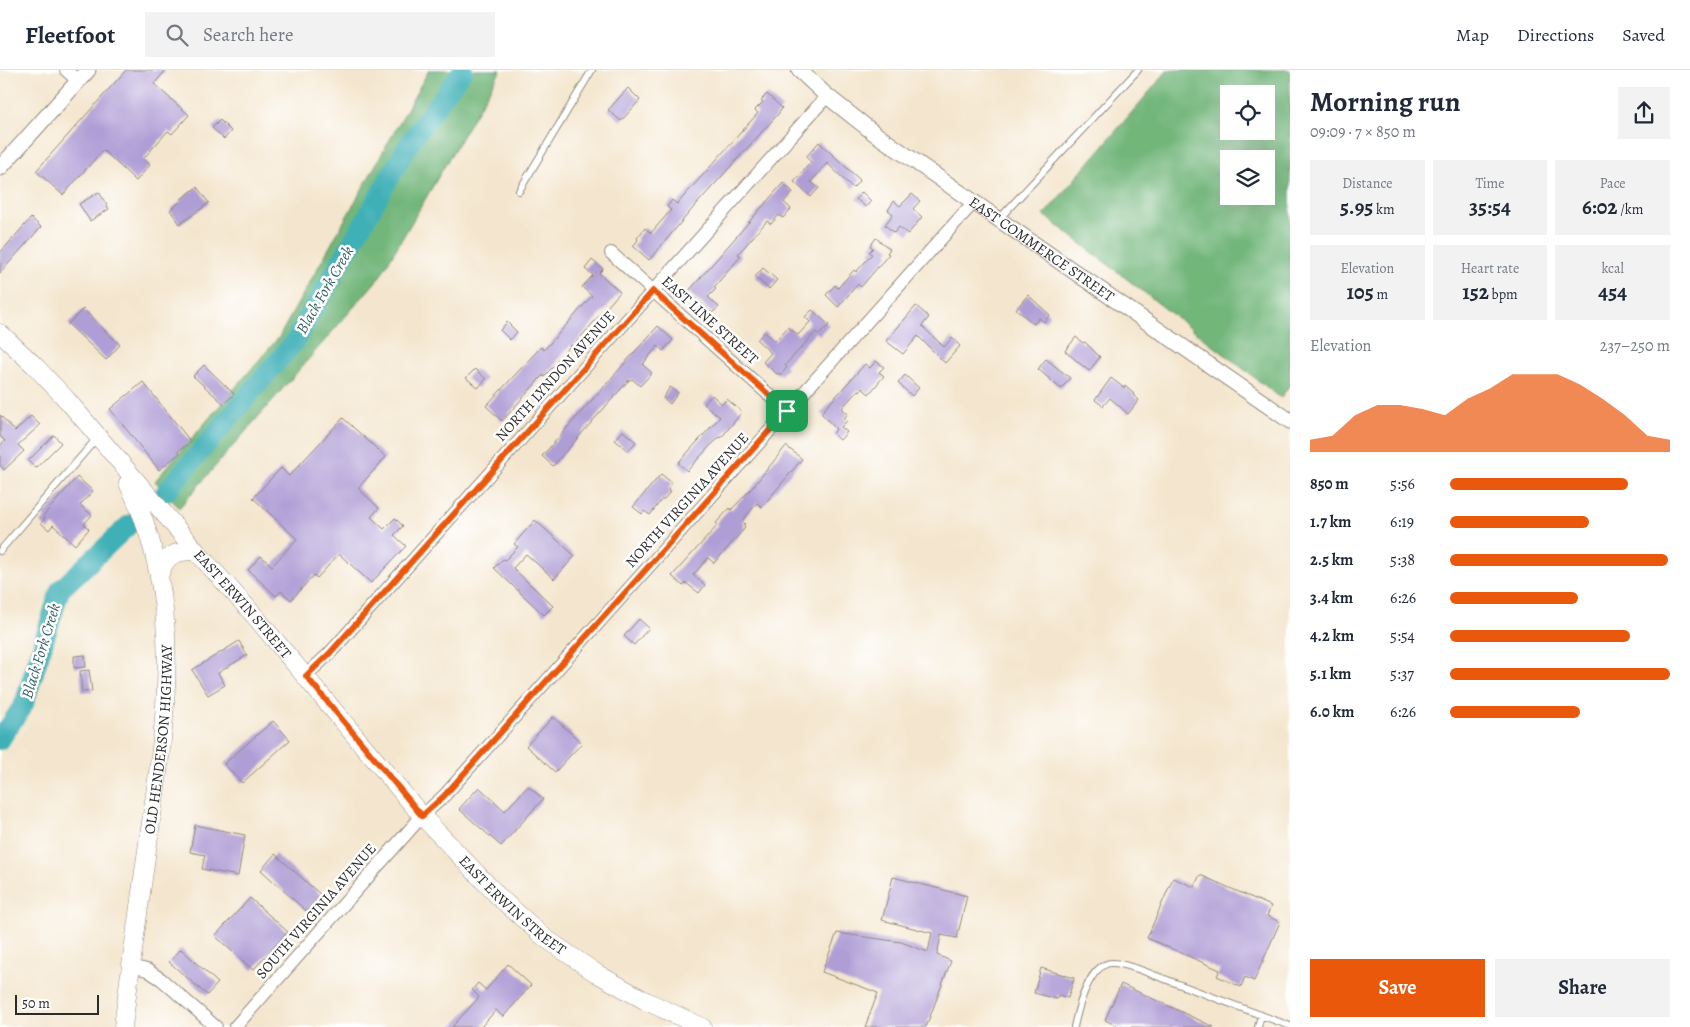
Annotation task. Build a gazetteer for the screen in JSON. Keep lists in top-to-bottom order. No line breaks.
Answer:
{"streets":{"main road":["EAST ERWIN STREET","OLD HENDERSON HIGHWAY"],"street":["EAST COMMERCE STREET","EAST LINE STREET","NORTH LYNDON AVENUE","NORTH VIRGINIA AVENUE","SOUTH VIRGINIA AVENUE"]},"crossings":[["EAST COMMERCE STREET","NORTH LYNDON AVENUE"],["EAST COMMERCE STREET","NORTH VIRGINIA AVENUE"],["EAST LINE STREET","NORTH LYNDON AVENUE"],["EAST LINE STREET","NORTH VIRGINIA AVENUE"],["NORTH LYNDON AVENUE","EAST ERWIN STREET"],["NORTH VIRGINIA AVENUE","EAST ERWIN STREET"],["NORTH VIRGINIA AVENUE","SOUTH VIRGINIA AVENUE"],["EAST ERWIN STREET","OLD HENDERSON HIGHWAY"],["EAST ERWIN STREET","SOUTH VIRGINIA AVENUE"]],"water":["Black Fork Creek"],"scale_bar":"50 m","page":{"header":"Fleetfoot","search":"Search here","nav":["Map","Directions","Saved"],"heading":["Morning run","09:09 · 7 × 850 m"],"stats":[["Distance","5.95 km"],["Time","35:54"],["Pace","6:02 /km"],["Elevation","105 m"],["Heart rate","152 bpm"],["kcal","454"]],"chart":["Elevation","237–250 m"],"list":[{"name":"850 m","note":"5:56"},{"name":"1.7 km","note":"6:19"},{"name":"2.5 km","note":"5:38"},{"name":"3.4 km","note":"6:26"},{"name":"4.2 km","note":"5:54"},{"name":"5.1 km","note":"5:37"},{"name":"6.0 km","note":"6:26"}],"buttons":["Save","Share"],"scale":"50 m"}}
